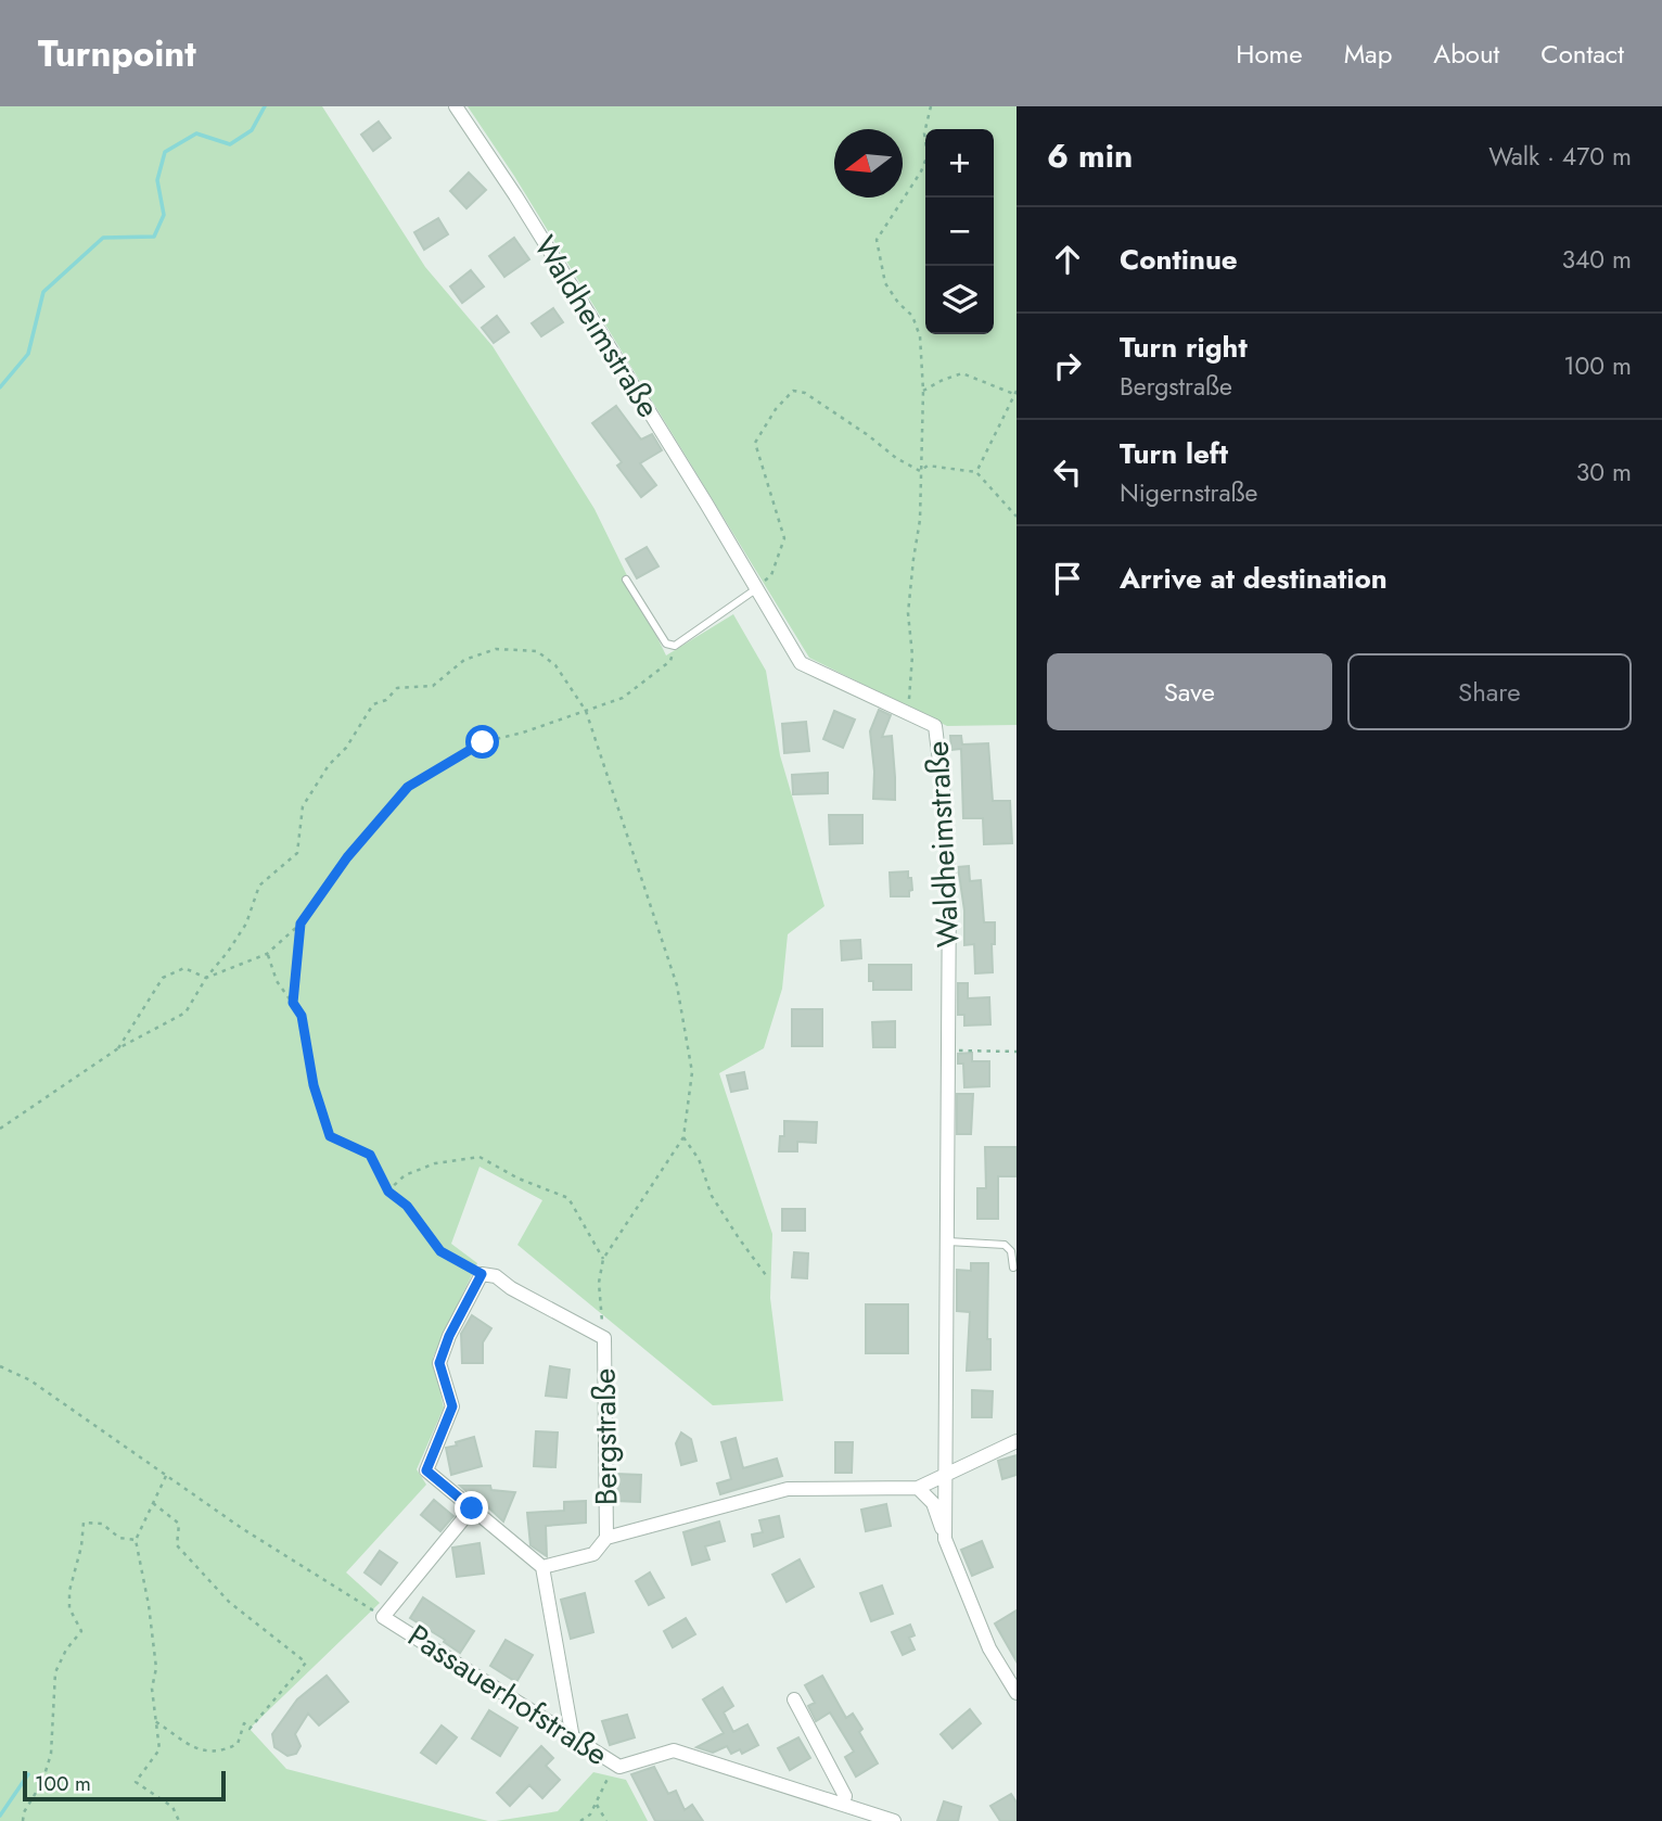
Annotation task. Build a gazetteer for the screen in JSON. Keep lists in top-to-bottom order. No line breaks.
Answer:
{"streets":{"street":["Waldheimstraße","Bergstraße","Passauerhofstraße"]},"crossings":[["Waldheimstraße","Bergstraße"]],"scale_bar":"100 m","north":"left","page":{"header":"Turnpoint","nav":["Home","Map","About","Contact"],"heading":["6 min","Walk · 470 m"],"map_buttons":["+","−"],"list":[["Continue","340 m"],["Turn right","Bergstraße","100 m"],["Turn left","Nigernstraße","30 m"],"Arrive at destination"],"buttons":["Save","Share"],"scale":"100 m"}}
